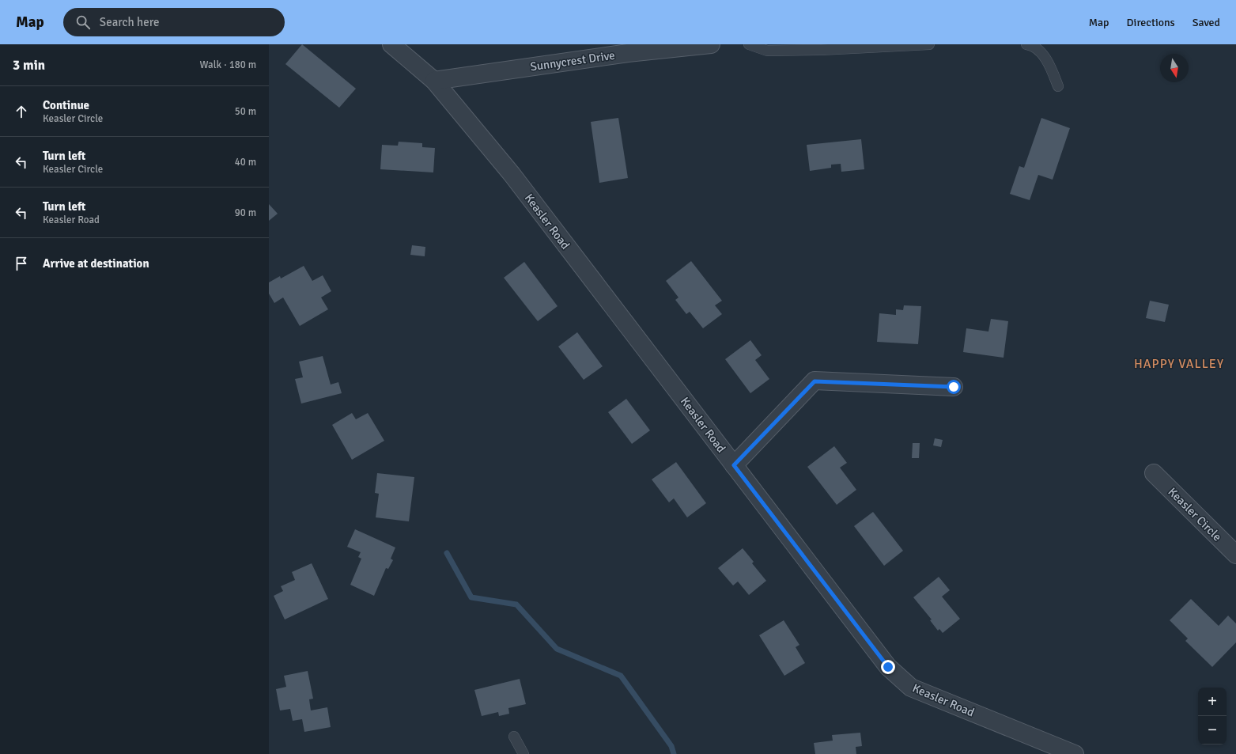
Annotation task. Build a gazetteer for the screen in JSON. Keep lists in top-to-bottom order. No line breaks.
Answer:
{"streets":{"street":["Sunnycrest Drive","Keasler Road","Keasler Circle"]},"crossings":[["Sunnycrest Drive","Keasler Road"]],"districts":["HAPPY VALLEY"],"north":"bottom","page":{"header":"Map","search":"Search here","nav":["Map","Directions","Saved"],"heading":["3 min","Walk · 180 m"],"list":[["Continue","Keasler Circle","50 m"],["Turn left","Keasler Circle","40 m"],["Turn left","Keasler Road","90 m"],"Arrive at destination"],"map_buttons":["+","−"]}}
